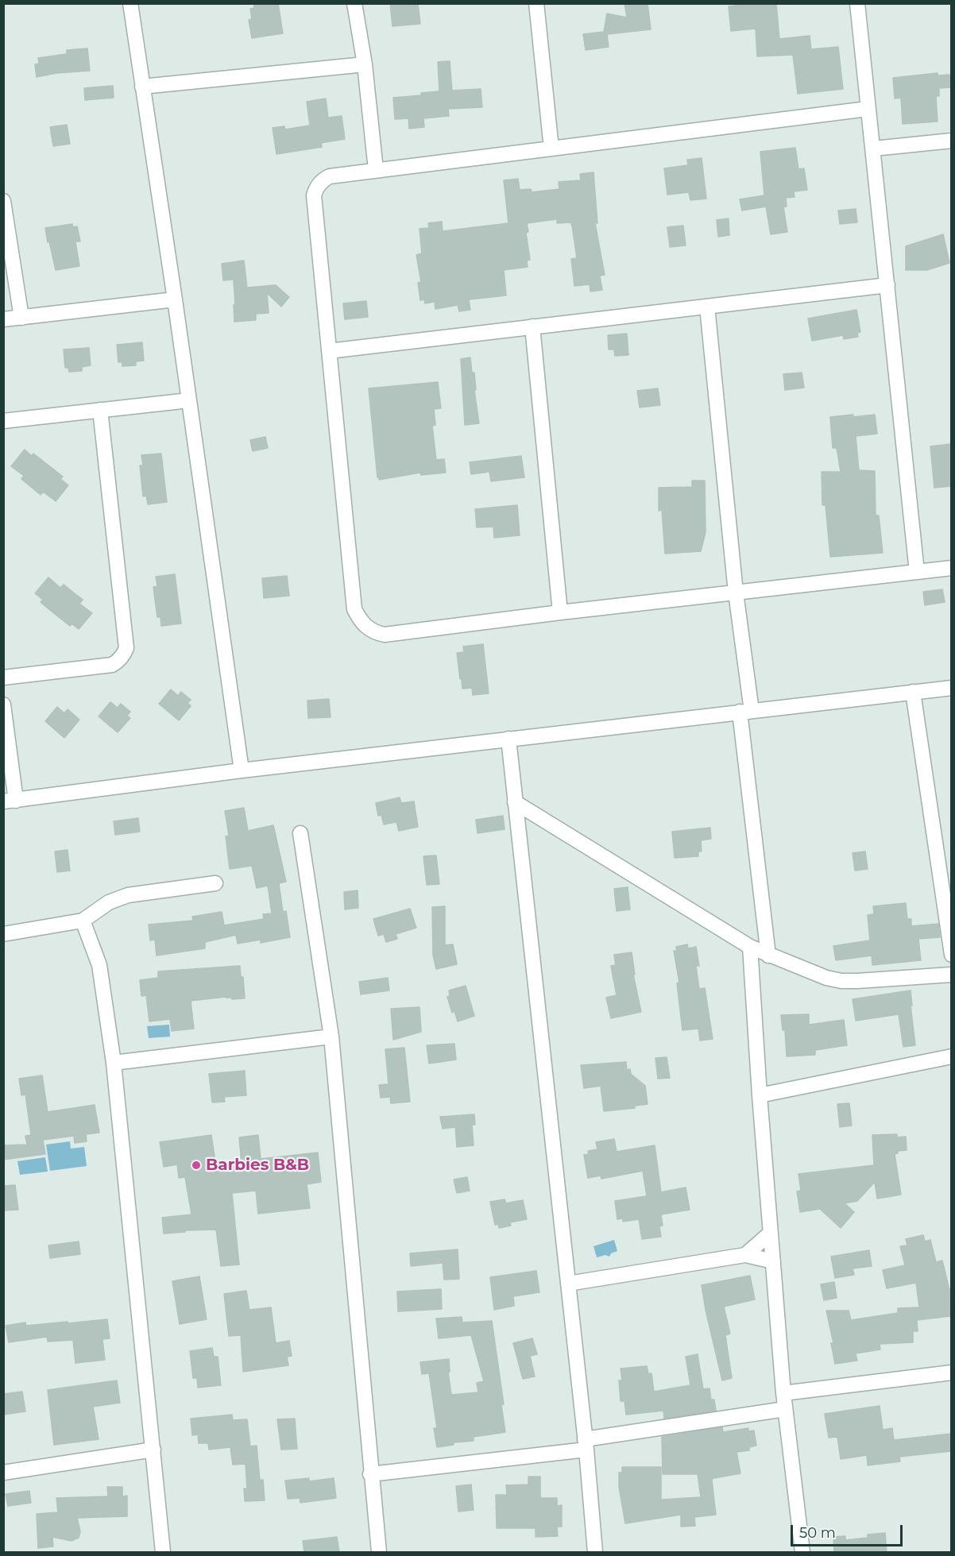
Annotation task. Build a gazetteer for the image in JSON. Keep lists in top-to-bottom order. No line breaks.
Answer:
{"places":["Barbies B&B"],"scale_bar":"50 m"}
